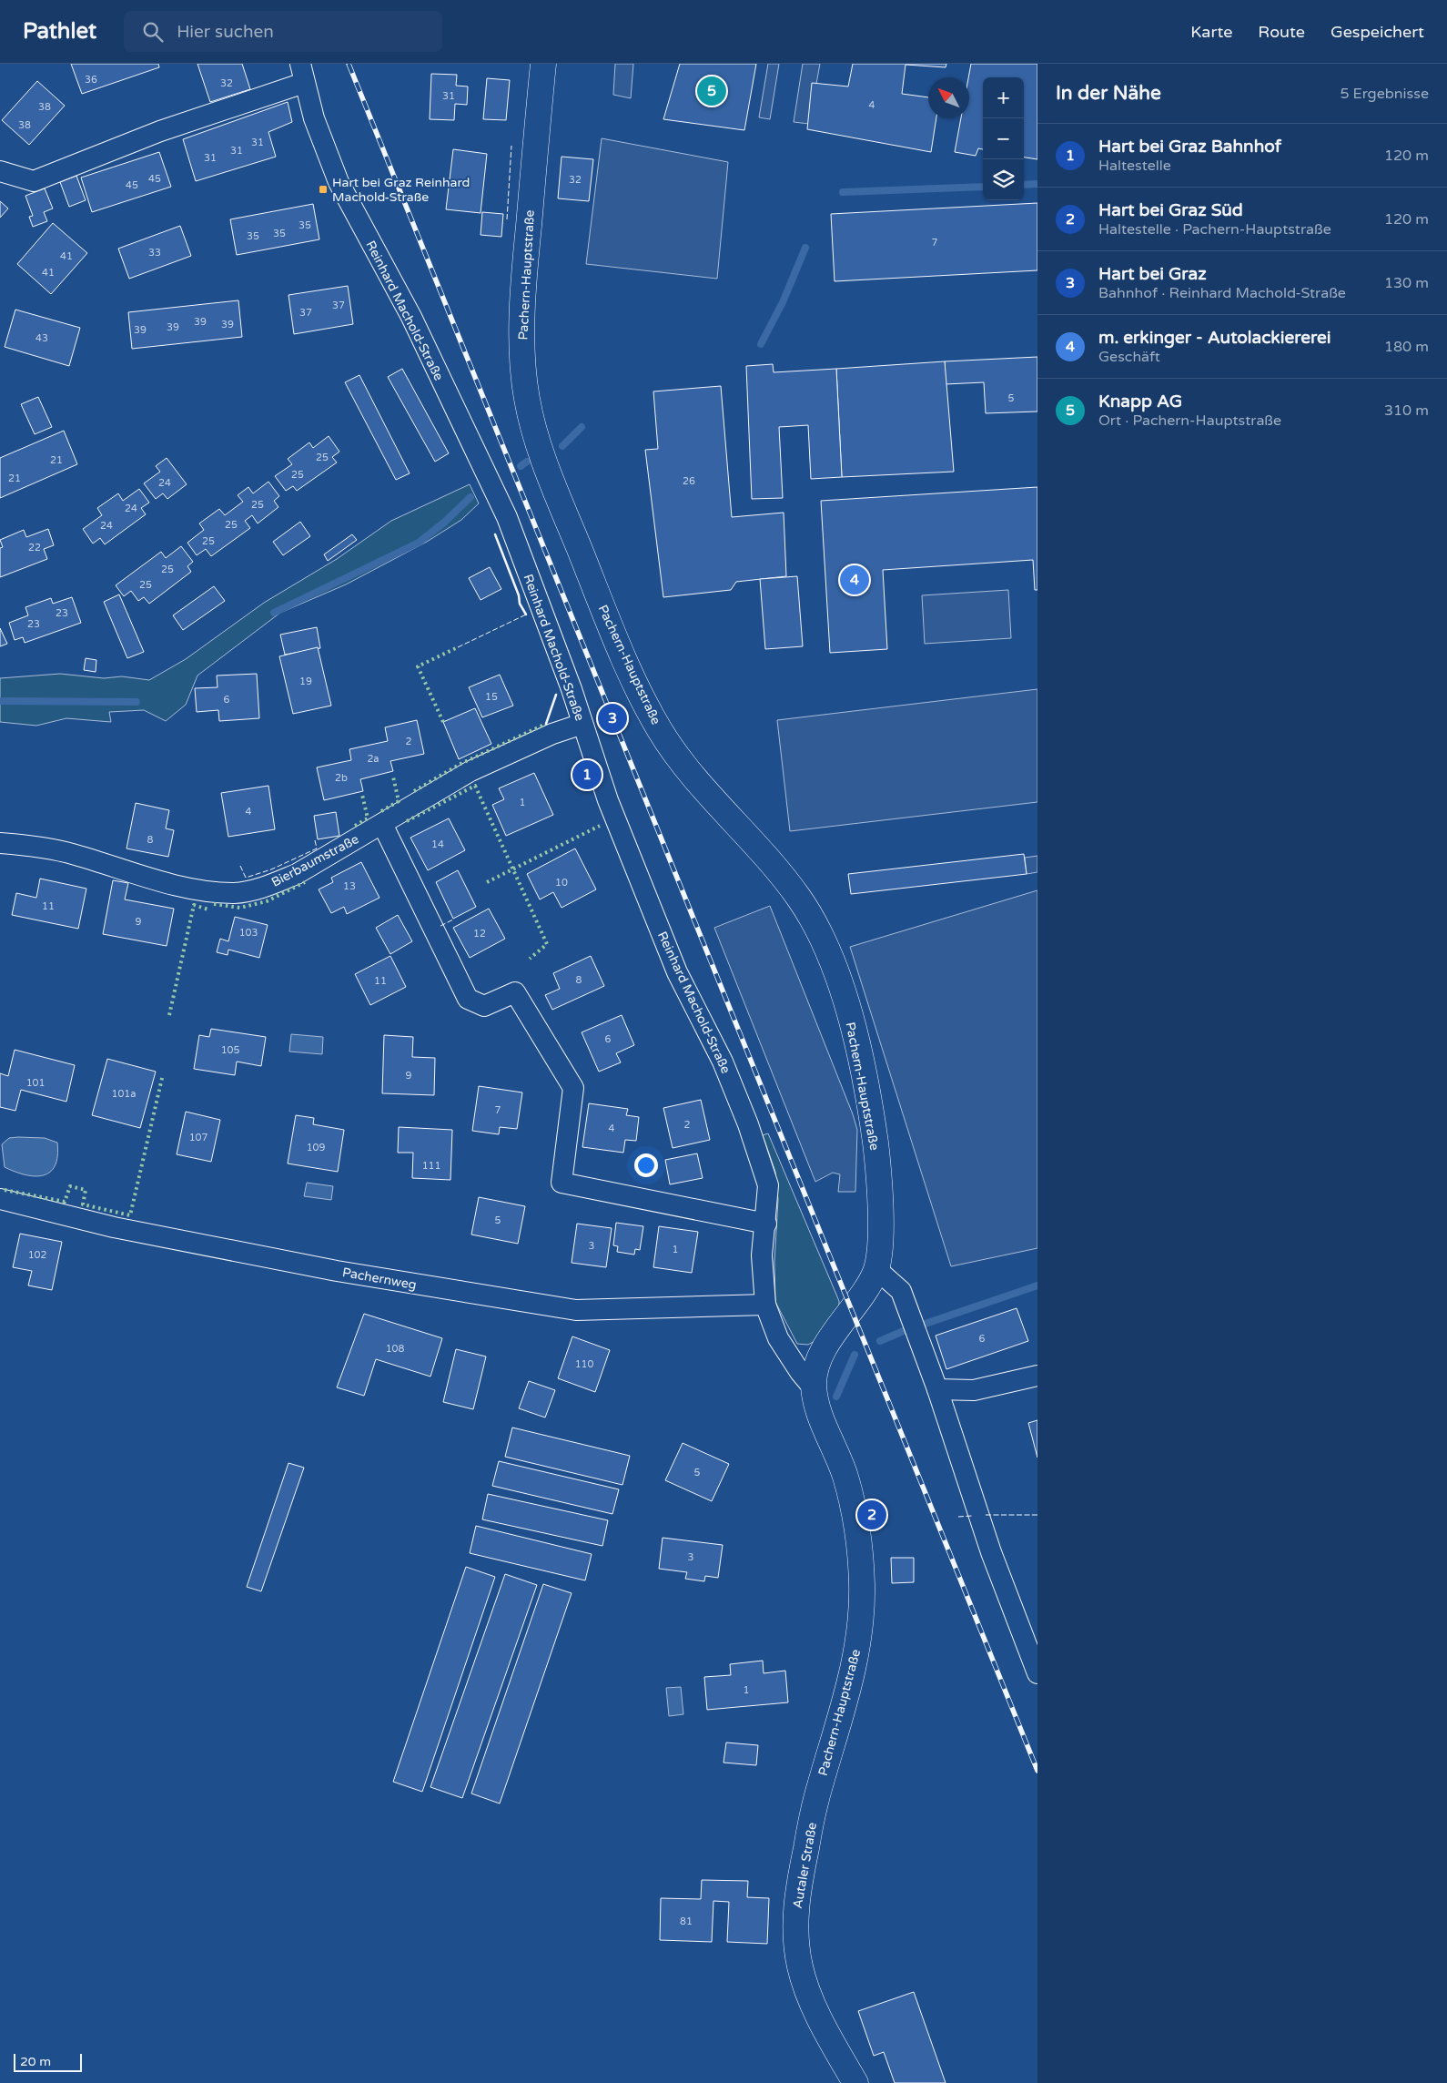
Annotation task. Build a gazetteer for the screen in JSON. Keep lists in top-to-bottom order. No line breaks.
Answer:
{"streets":{"main road":["Pachern-Hauptstraße","Autaler Straße"],"street":["Reinhard Machold-Straße","Bierbaumstraße","Pachernweg"]},"crossings":[["Pachern-Hauptstraße","Reinhard Machold-Straße"],["Pachern-Hauptstraße","Autaler Straße"],["Reinhard Machold-Straße","Bierbaumstraße"],["Reinhard Machold-Straße","Pachernweg"]],"places":{"transit":["Hart bei Graz Reinhard Machold-Straße"]},"house_numbers":["36","32","31","4","38","38","31","31","31","45","32","45","35","35","35","7","33","41","41","37","37","39","39","39","39","43","5","25","21","25","21","26","24","25","24","25","24","25","22","25","25","23","23","19","15","6","2","2a","2b","1","4","8","14","10","13","11","9","103","12","8","11","6","105","9","101","101a","7","2","4","107","109","111","5","3","1","102","6","108","110","5","3","1","81"],"scale_bar":"20 m","north":"top left","page":{"header":"Pathlet","search":"Hier suchen","nav":["Karte","Route","Gespeichert"],"heading":["In der Nähe","5 Ergebnisse"],"pins":["5","4","3","1","2"],"map_buttons":["+","−"],"list":[{"mark":"1","name":"Hart bei Graz Bahnhof","note":"Haltestelle","value":"120 m"},{"mark":"2","name":"Hart bei Graz Süd","note":"Haltestelle · Pachern-Hauptstraße","value":"120 m"},{"mark":"3","name":"Hart bei Graz","note":"Bahnhof · Reinhard Machold-Straße","value":"130 m"},{"mark":"4","name":"m. erkinger - Autolackiererei","note":"Geschäft","value":"180 m"},{"mark":"5","name":"Knapp AG","note":"Ort · Pachern-Hauptstraße","value":"310 m"}],"scale":"20 m"}}
